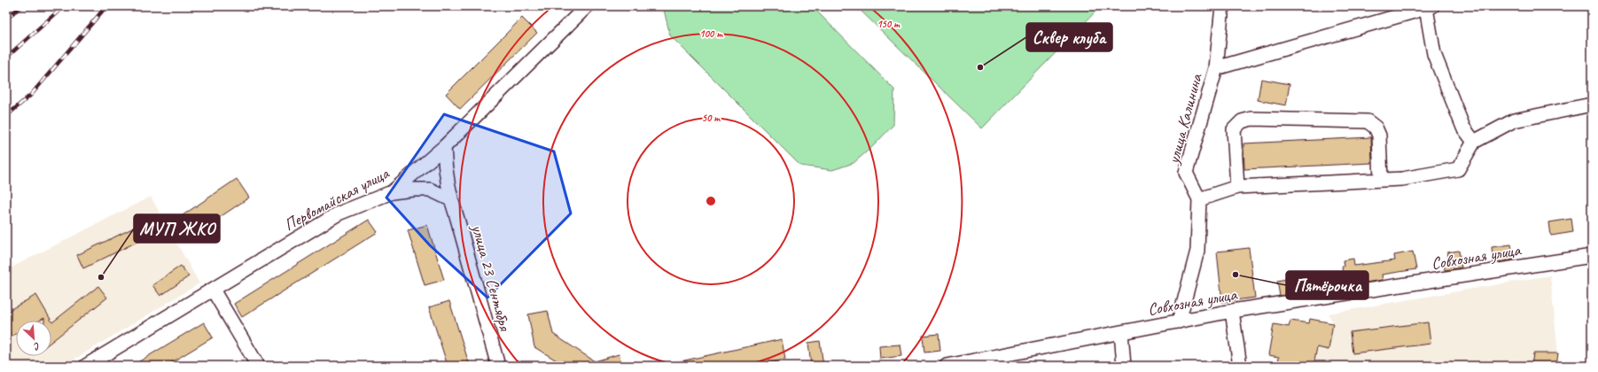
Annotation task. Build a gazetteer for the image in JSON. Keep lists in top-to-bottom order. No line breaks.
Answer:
{"streets":{"street":["улица Калинина","Первомайская улица","Совхозная улица","улица 23 Сентября"]},"crossings":[["улица Калинина","Совхозная улица"],["Первомайская улица","улица 23 Сентября"]],"places":["Сквер клуба","Пятёрочка","МУП ЖКО"],"north":"bottom right","rings":["150 m","100 m","50 m"]}
